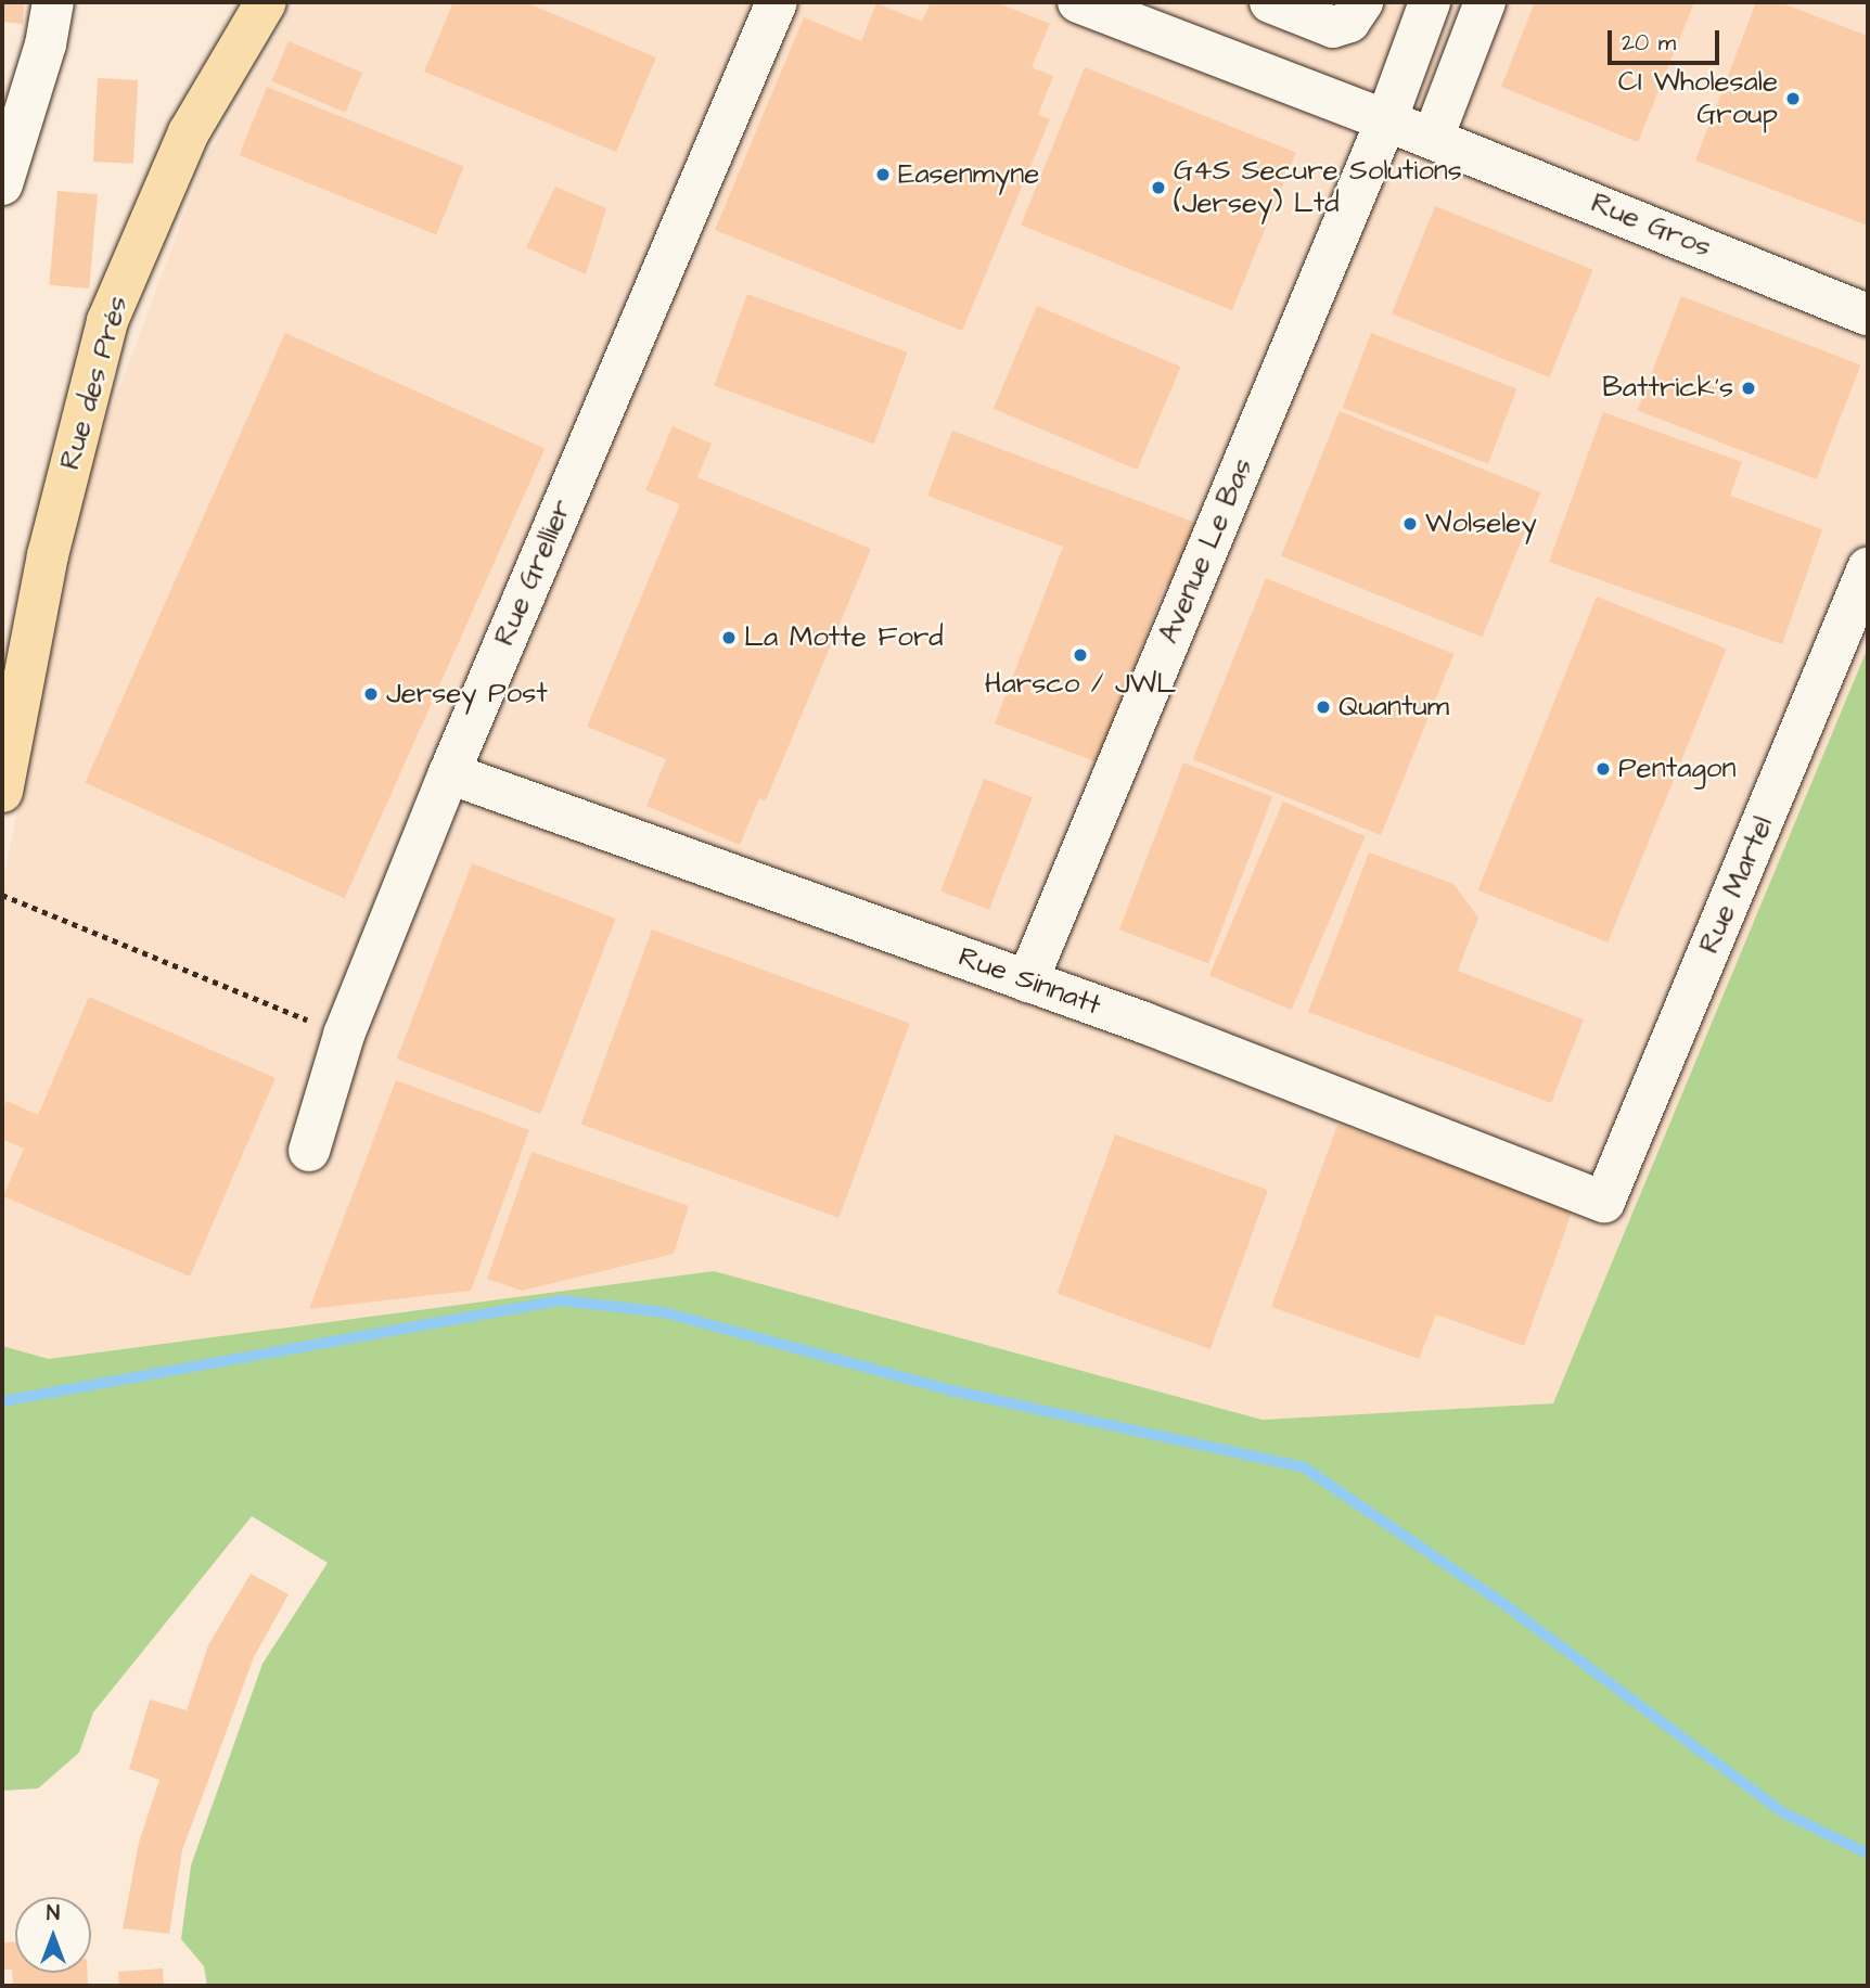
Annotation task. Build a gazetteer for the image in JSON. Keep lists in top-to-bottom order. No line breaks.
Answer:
{"streets":{"main road":["Rue des Prés"],"street":["Rue Gros","Avenue Le Bas","Rue Grellier","Rue Martel","Rue Sinnatt"]},"crossings":[["Avenue Le Bas","Rue Sinnatt"],["Rue Grellier","Rue Sinnatt"],["Rue Martel","Rue Sinnatt"]],"places":["CI Wholesale Group","Easenmyne","G4S Secure Solutions (Jersey) Ltd","Battrick's","Wolseley","La Motte Ford","Harsco / JWL","Jersey Post","Quantum","Pentagon"],"scale_bar":"20 m","north":"top"}
